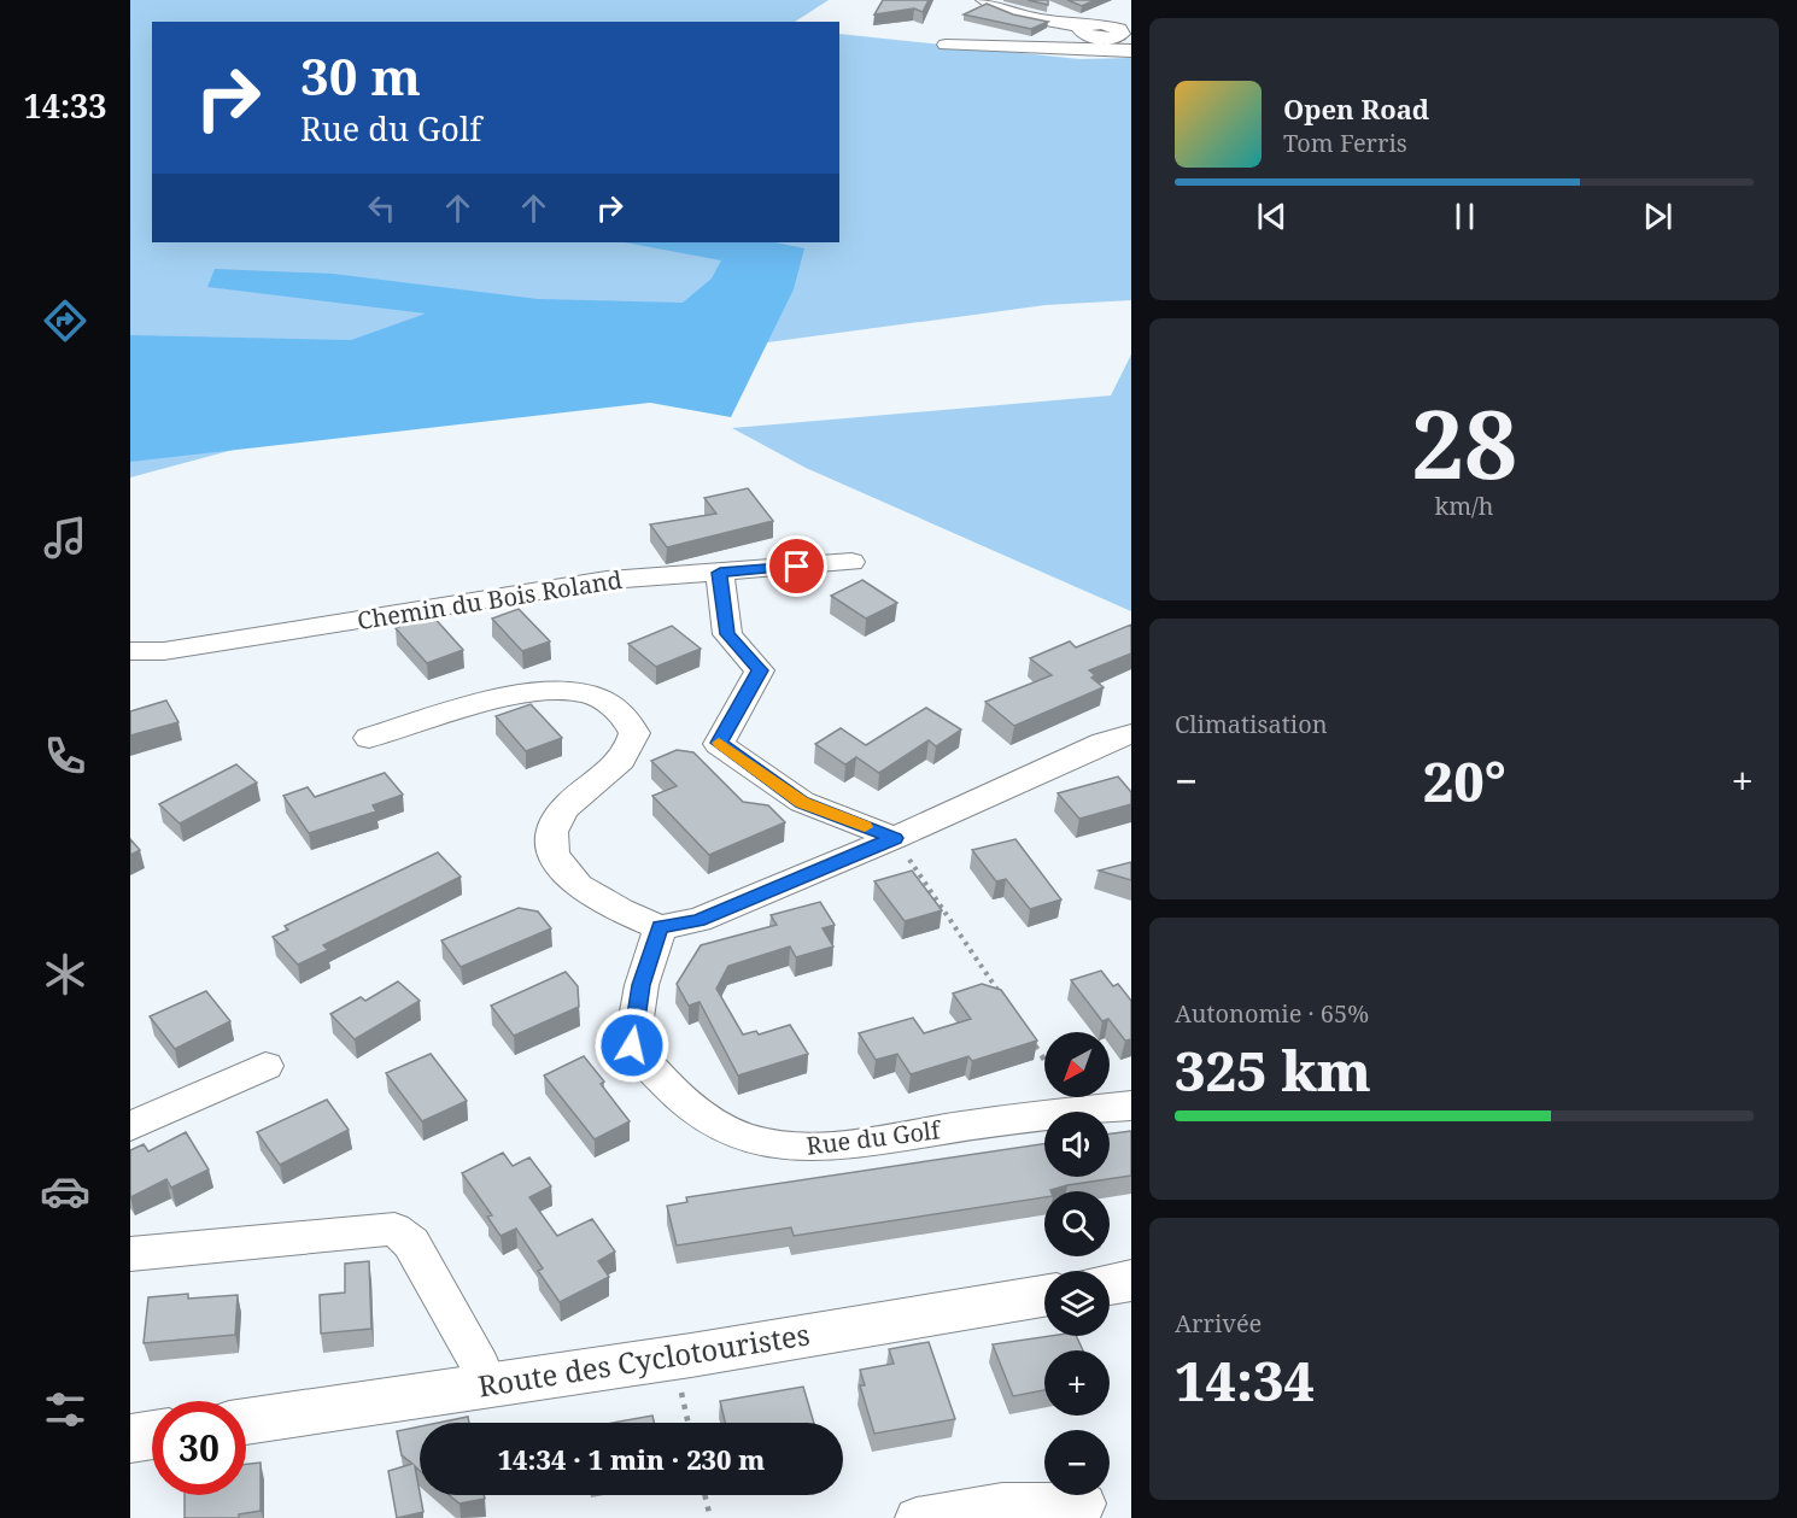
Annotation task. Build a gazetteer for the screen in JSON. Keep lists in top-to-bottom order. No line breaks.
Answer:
{"streets":{"street":["Chemin du Bois Roland","Rue du Golf","Route des Cyclotouristes"]},"north":"bottom left","page":{"tabs":"14:33","turn":["30 m","Rue du Golf"],"song":["Open Road","Tom Ferris"],"tile":[["28","km/h"],"Climatisation",["Autonomie · 65%","325 km"],["Arrivée","14:34"]],"heat":["−","20°","+"],"map_buttons":["+","−"],"limit":"30","trip":"14:34 · 1 min · 230 m"}}
